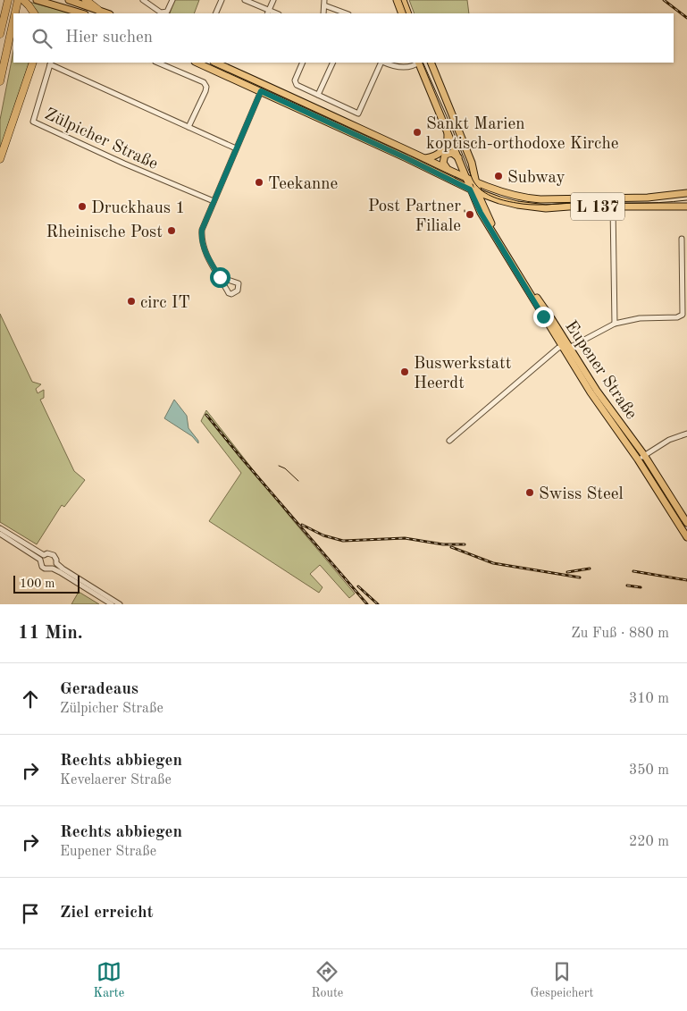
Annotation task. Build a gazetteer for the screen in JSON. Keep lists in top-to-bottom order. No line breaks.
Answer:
{"streets":{"main road":["L 137","Eupener Straße"],"street":["Zülpicher Straße"]},"crossings":[["L 137","Eupener Straße"]],"places":["Sankt Marien koptisch-orthodoxe Kirche","Subway","Teekanne","Druckhaus 1","Post Partner Filiale","Rheinische Post","circ IT","Buswerkstatt Heerdt","Swiss Steel"],"scale_bar":"100 m","page":{"search":"Hier suchen","scale":"100 m","heading":["11 Min.","Zu Fuß · 880 m"],"list":[["Geradeaus","Zülpicher Straße","310 m"],["Rechts abbiegen","Kevelaerer Straße","350 m"],["Rechts abbiegen","Eupener Straße","220 m"],"Ziel erreicht"],"nav":["Karte","Route","Gespeichert"]}}
